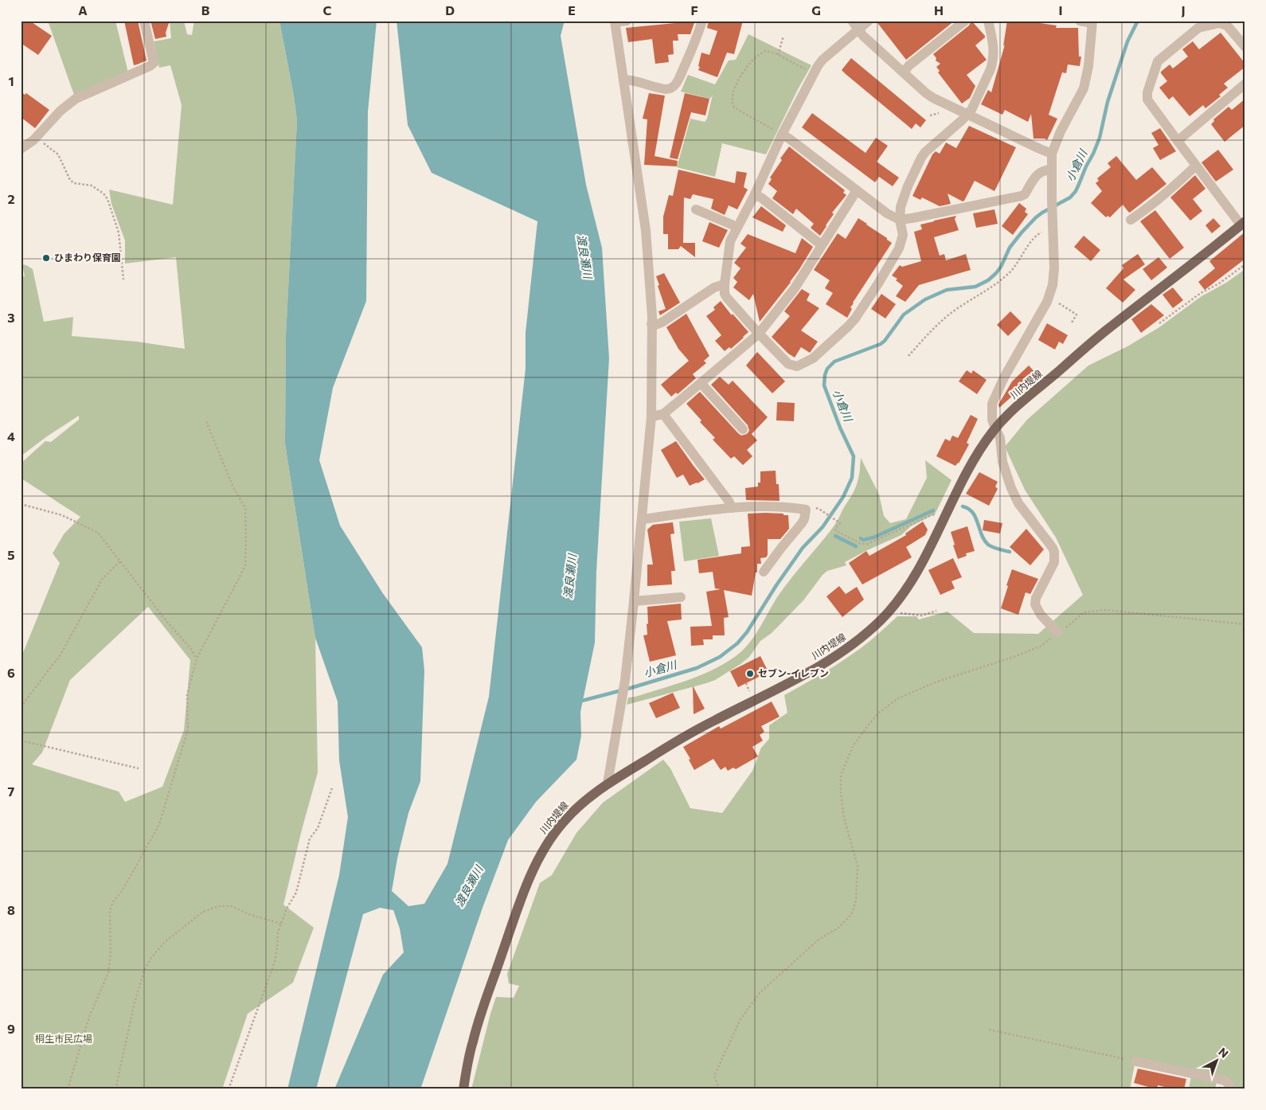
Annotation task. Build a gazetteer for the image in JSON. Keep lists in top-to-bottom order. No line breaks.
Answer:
{"streets":{"main road":["川内堤線"]},"water":["小倉川","渡良瀬川"],"parks":["桐生市民広場"],"places":["ひまわり保育園","セブン-イレブン"],"north":"top right","grid":{"columns":["A","B","C","D","E","F","G","H","I","J"],"rows":["1","2","3","4","5","6","7","8","9"]}}
